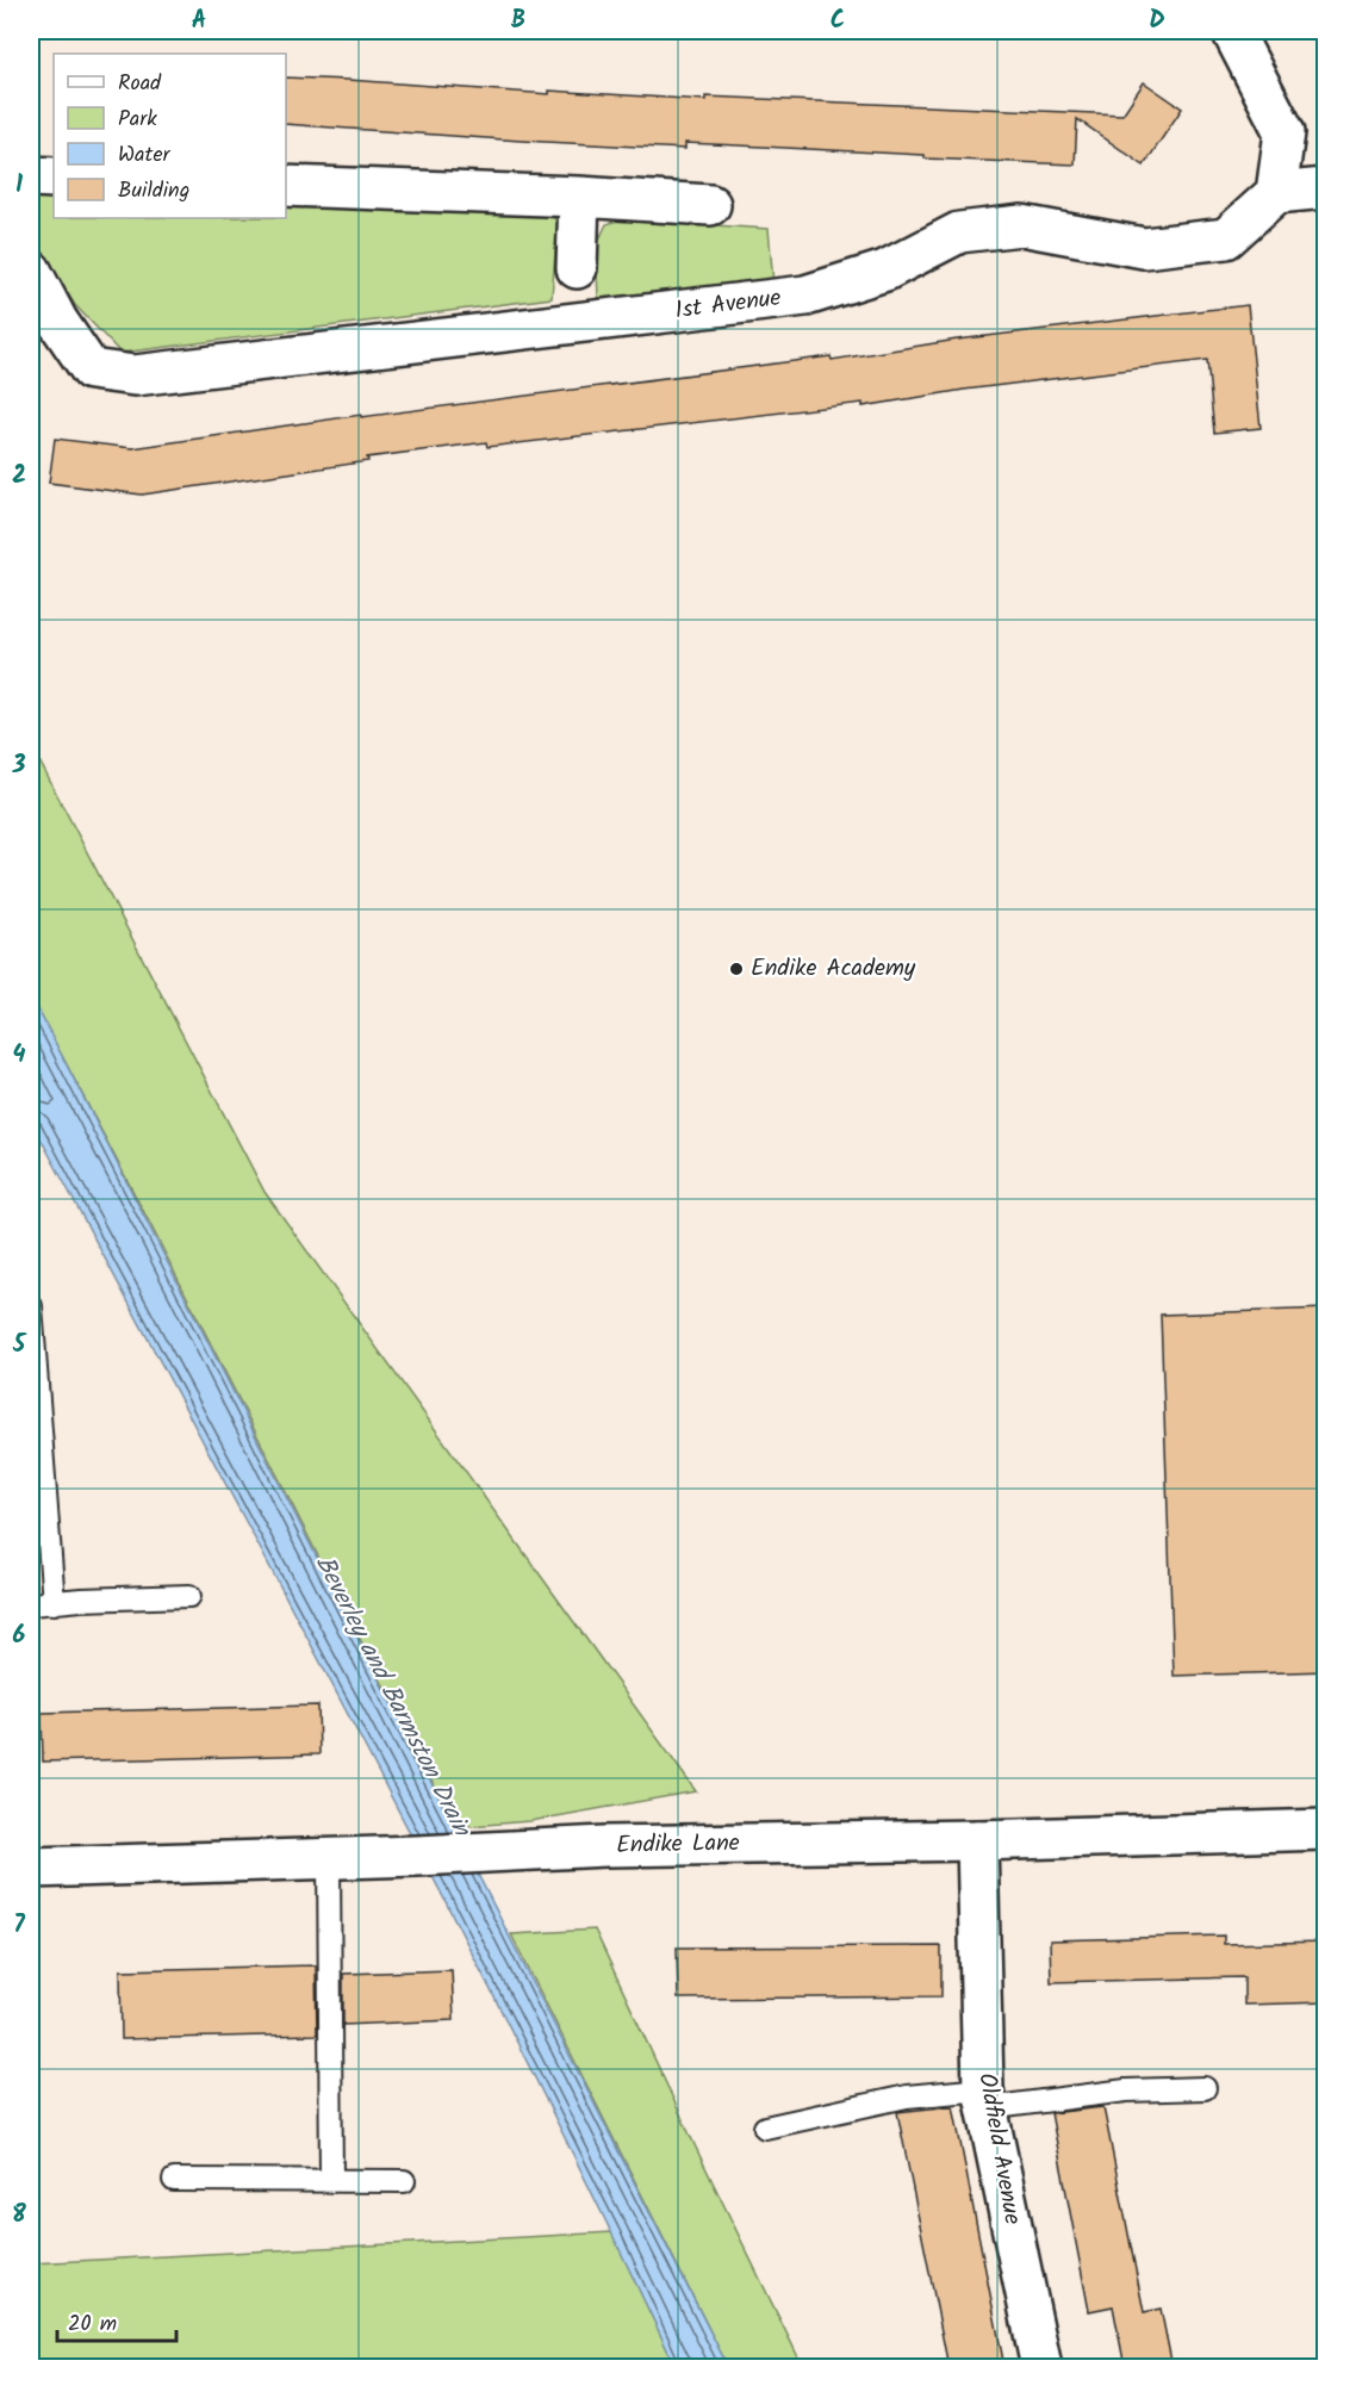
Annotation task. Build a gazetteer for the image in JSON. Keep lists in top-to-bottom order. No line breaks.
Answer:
{"streets":{"street":["1st Avenue","Endike Lane","Oldfield Avenue"]},"crossings":[["Endike Lane","Oldfield Avenue"]],"water":["Beverley and Barmston Drain"],"places":["Endike Academy"],"legend":["Road","Park","Water","Building"],"scale_bar":"20 m","grid":{"columns":["A","B","C","D"],"rows":["1","2","3","4","5","6","7","8"]}}
